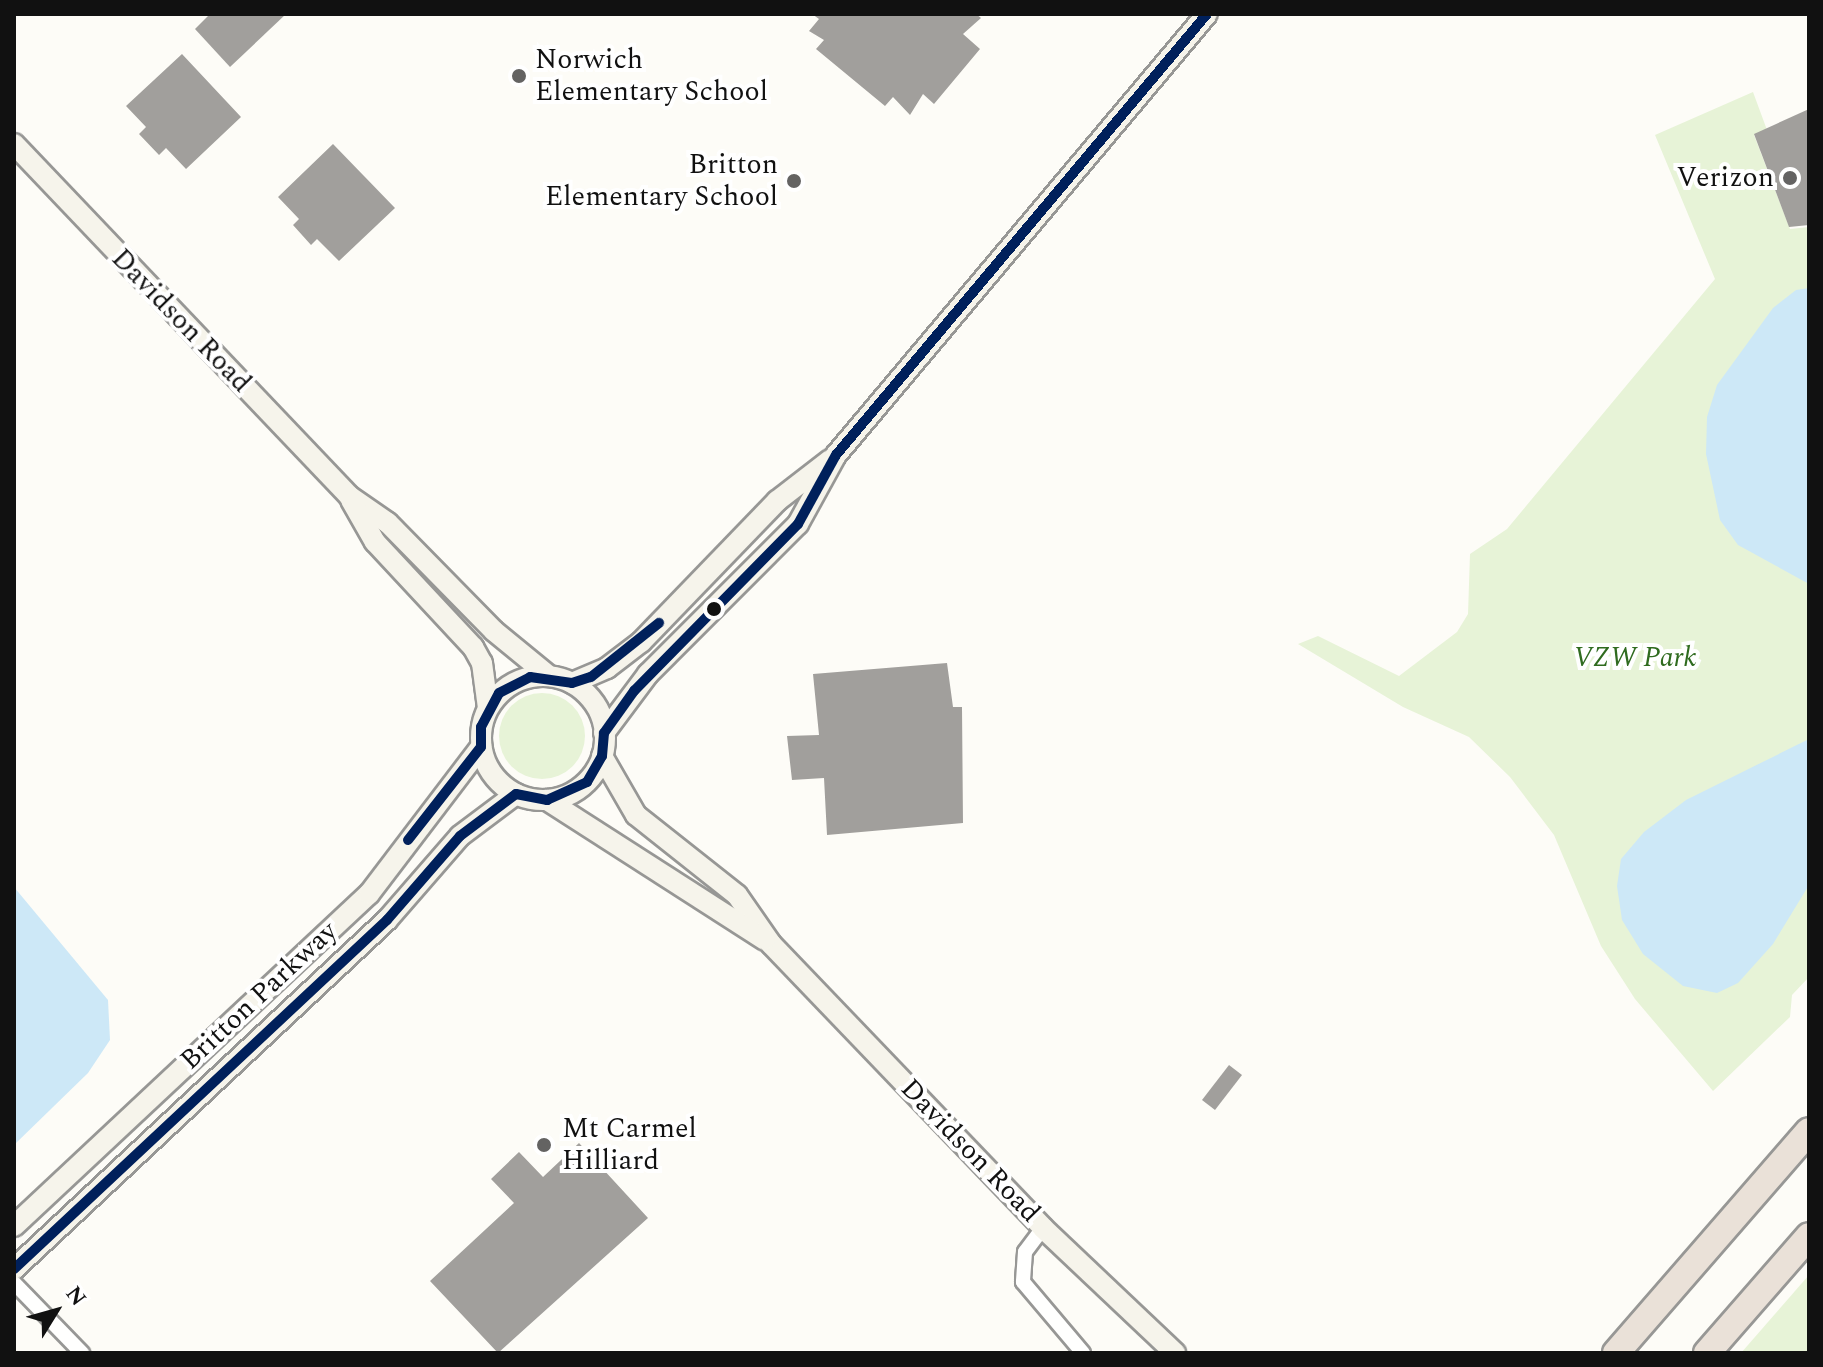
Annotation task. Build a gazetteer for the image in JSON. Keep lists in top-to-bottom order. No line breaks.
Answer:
{"streets":{"main road":["Davidson Road","Britton Parkway"]},"crossings":[["Davidson Road","Britton Parkway"]],"parks":["VZW Park"],"places":["Norwich Elementary School","Verizon","Britton Elementary School","Mt Carmel Hilliard"],"north":"top right"}
